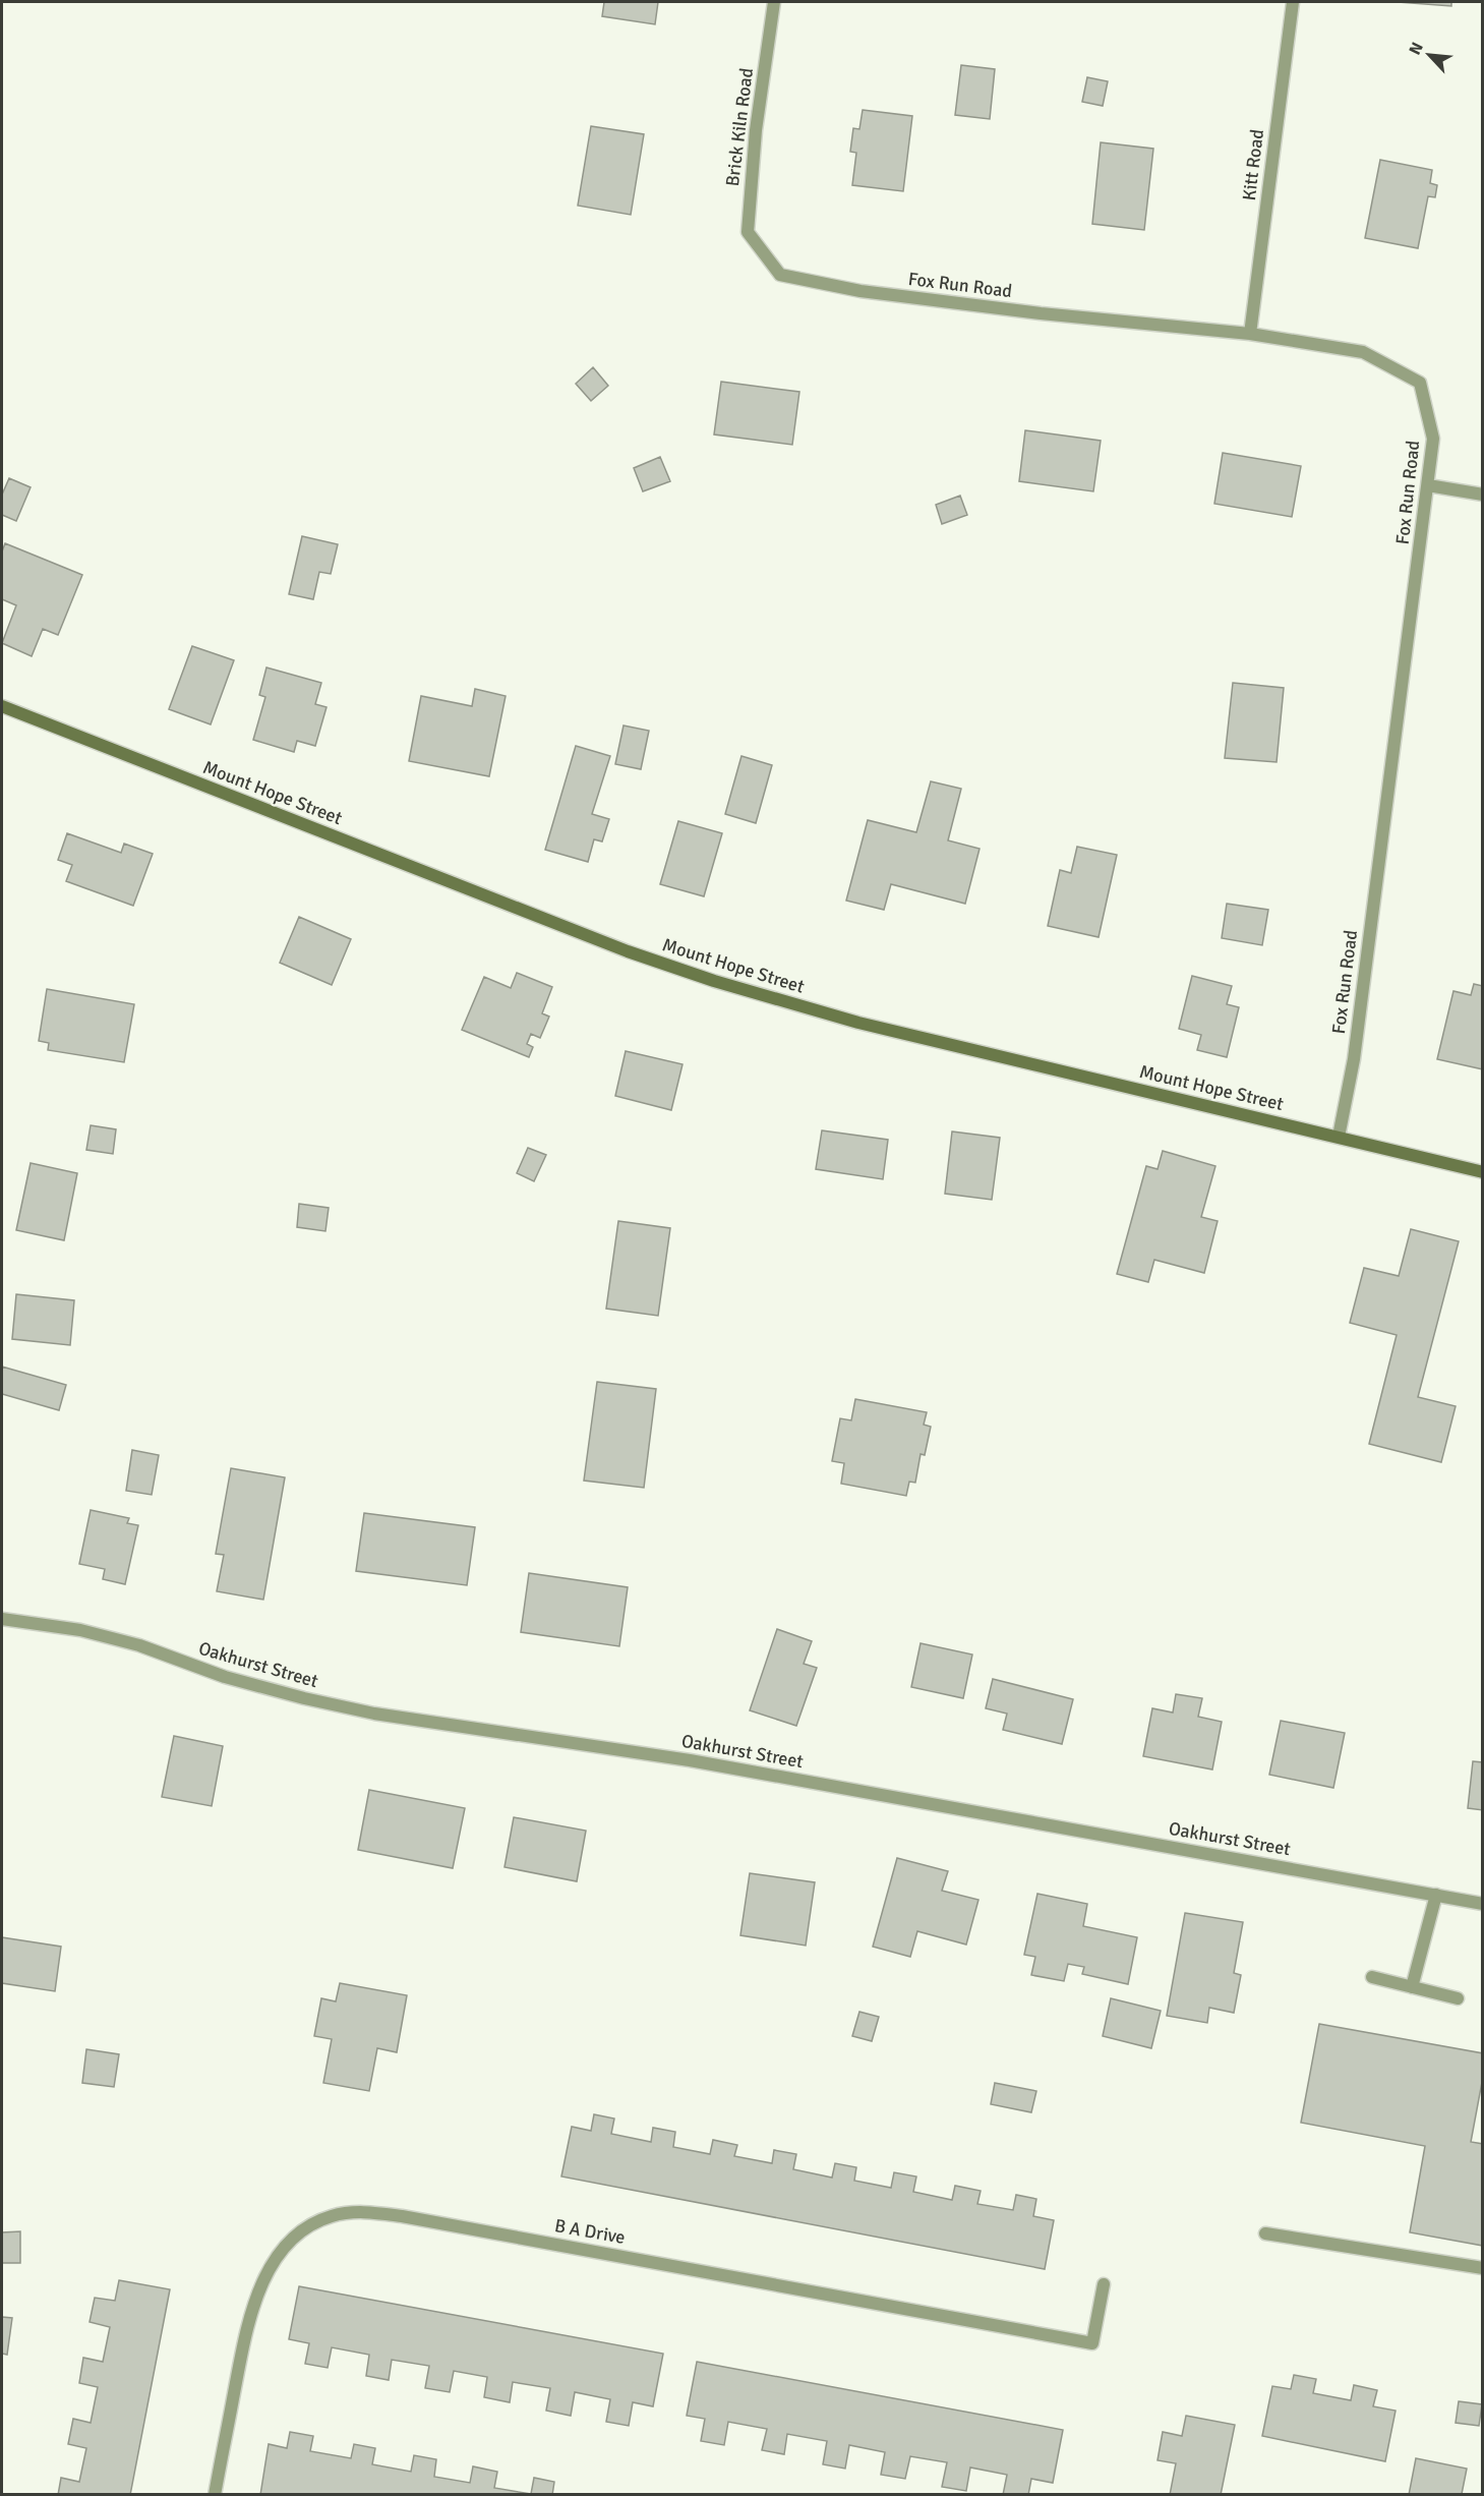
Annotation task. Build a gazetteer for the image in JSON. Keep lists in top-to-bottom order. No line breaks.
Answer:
{"streets":{"street":["Brick Kiln Road","Kitt Road","Fox Run Road","Mount Hope Street","Oakhurst Street","B A Drive"]},"crossings":[["Brick Kiln Road","Fox Run Road"],["Kitt Road","Fox Run Road"],["Fox Run Road","Mount Hope Street"]],"north":"top left"}
